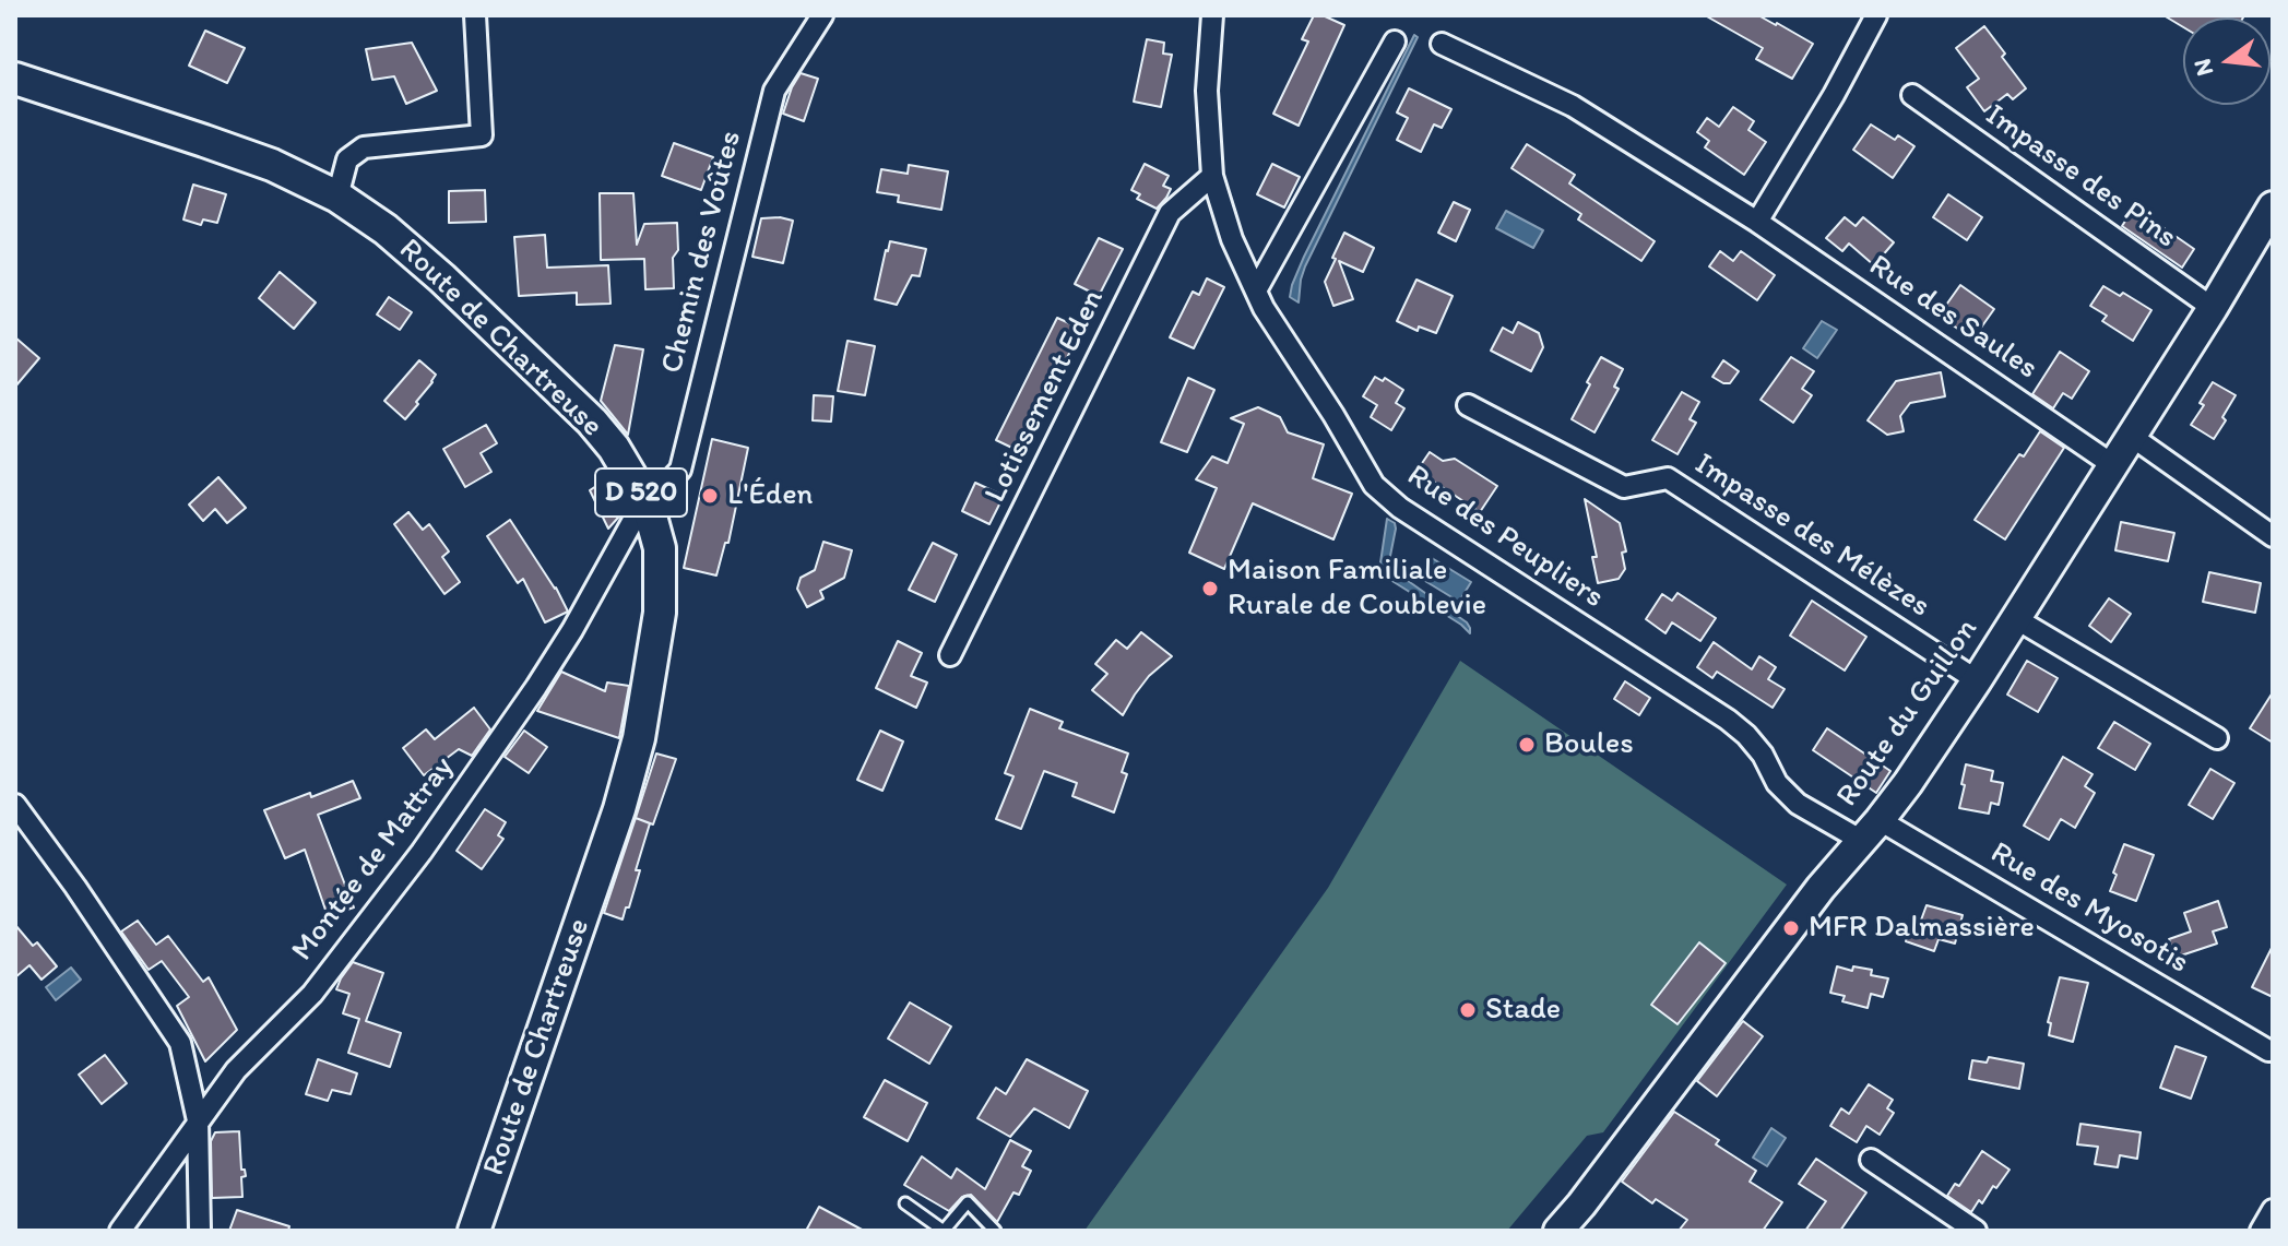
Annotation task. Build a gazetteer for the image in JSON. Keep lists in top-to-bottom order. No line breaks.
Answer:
{"streets":{"main road":["Route de Chartreuse","D 520"],"street":["Impasse des Pins","Chemin des Voûtes","Rue des Saules","Lotissement Eden","Impasse des Mélèzes","Rue des Peupliers","Route du Guillon","Montée de Mattray","Rue des Myosotis"]},"crossings":[["Impasse des Pins","Route du Guillon"],["Chemin des Voûtes","Route de Chartreuse"],["Chemin des Voûtes","Montée de Mattray"],["Rue des Saules","Route du Guillon"],["Route de Chartreuse","Montée de Mattray"],["Lotissement Eden","Rue des Peupliers"],["Impasse des Mélèzes","Route du Guillon"],["Rue des Peupliers","Route du Guillon"],["Rue des Peupliers","Rue des Myosotis"],["Route du Guillon","Rue des Myosotis"]],"places":["L'Éden","Maison Familiale Rurale de Coublevie","Boules","MFR Dalmassière","Stade"],"north":"left"}
